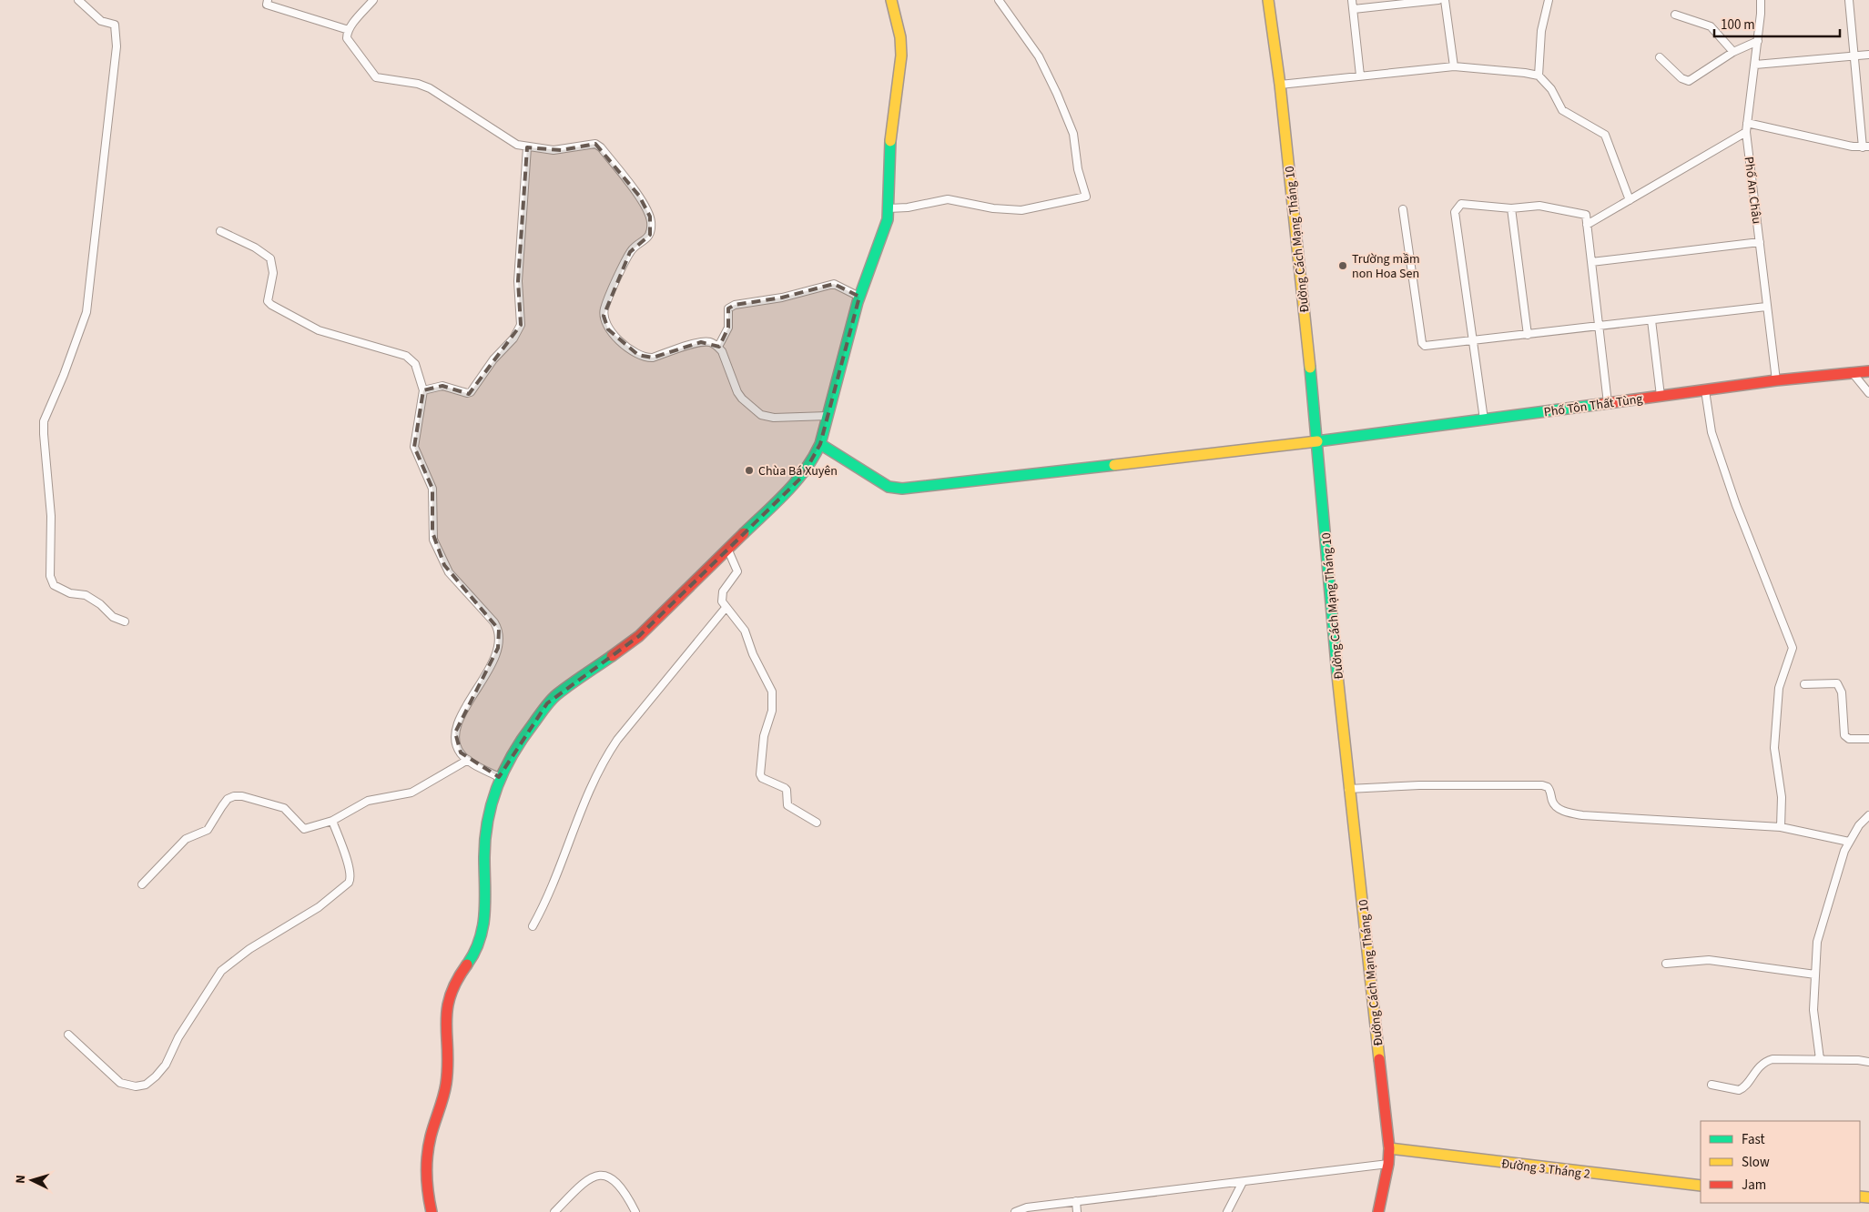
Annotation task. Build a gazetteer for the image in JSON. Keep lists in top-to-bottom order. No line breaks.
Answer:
{"streets":{"street":["Phố An Châu","Đường Cách Mạng Tháng 10","Phố Tôn Thất Tùng","Đường 3 Tháng 2"]},"crossings":[["Phố An Châu","Phố Tôn Thất Tùng"],["Đường Cách Mạng Tháng 10","Phố Tôn Thất Tùng"],["Đường Cách Mạng Tháng 10","Đường 3 Tháng 2"]],"places":["Trường mầm non Hoa Sen","Chùa Bá Xuyên"],"legend":["Fast","Slow","Jam"],"scale_bar":"100 m","north":"left"}
